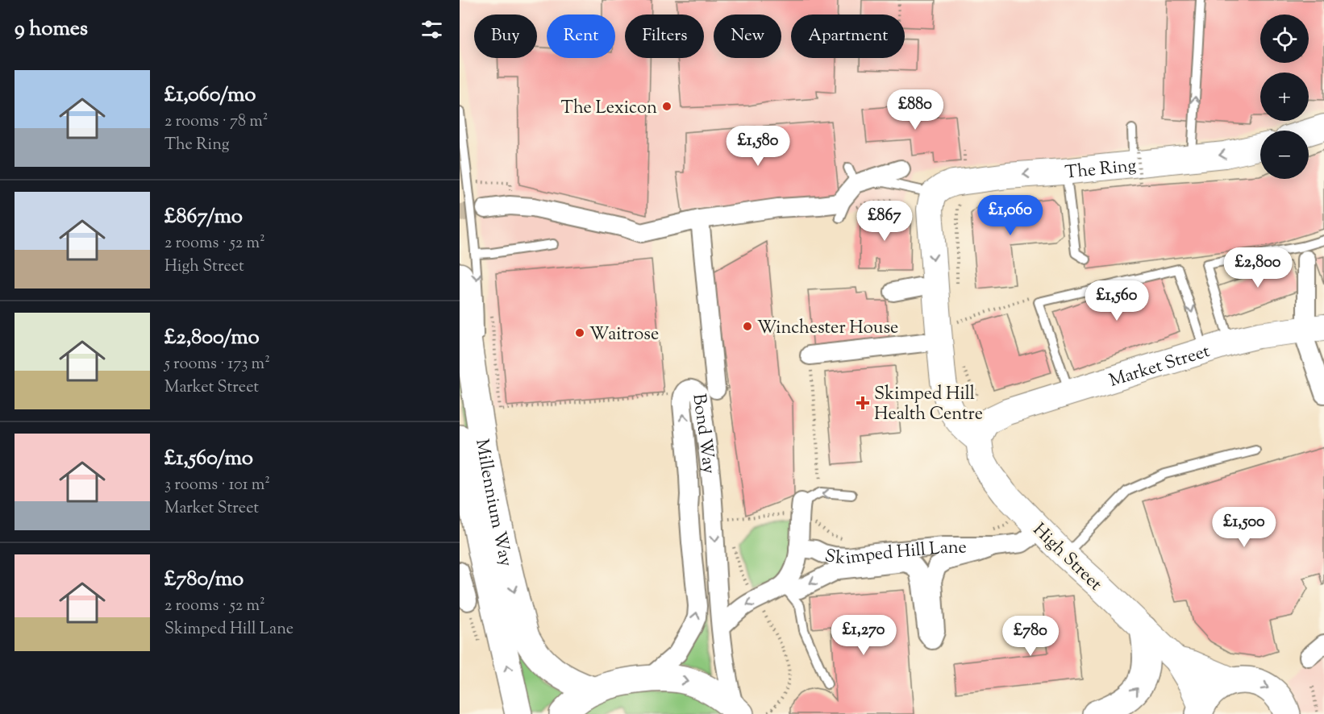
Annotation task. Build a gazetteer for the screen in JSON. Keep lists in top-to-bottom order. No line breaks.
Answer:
{"streets":{"main road":["Millennium Way"],"street":["The Ring","Market Street","Bond Way","Skimped Hill Lane","High Street"]},"crossings":[["Bond Way","Skimped Hill Lane"],["Skimped Hill Lane","High Street"]],"one_way":["The Ring"],"places":{"other":["The Lexicon","Winchester House","Waitrose"],"health":["Skimped Hill Health Centre"]},"page":{"heading":"9 homes","map_buttons":["+","−"],"chip":["Buy","Rent","Filters","New","Apartment"],"list":[{"name":"£1,060/mo","note":"2 rooms · 78 m² · The Ring"},{"name":"£867/mo","note":"2 rooms · 52 m² · High Street"},{"name":"£2,800/mo","note":"5 rooms · 173 m² · Market Street"},{"name":"£1,560/mo","note":"3 rooms · 101 m² · Market Street"},{"name":"£780/mo","note":"2 rooms · 52 m² · Skimped Hill Lane"}],"price":["£880","£1,580","£1,060","£867","£2,800","£1,560","£1,500","£1,270","£780"]}}
